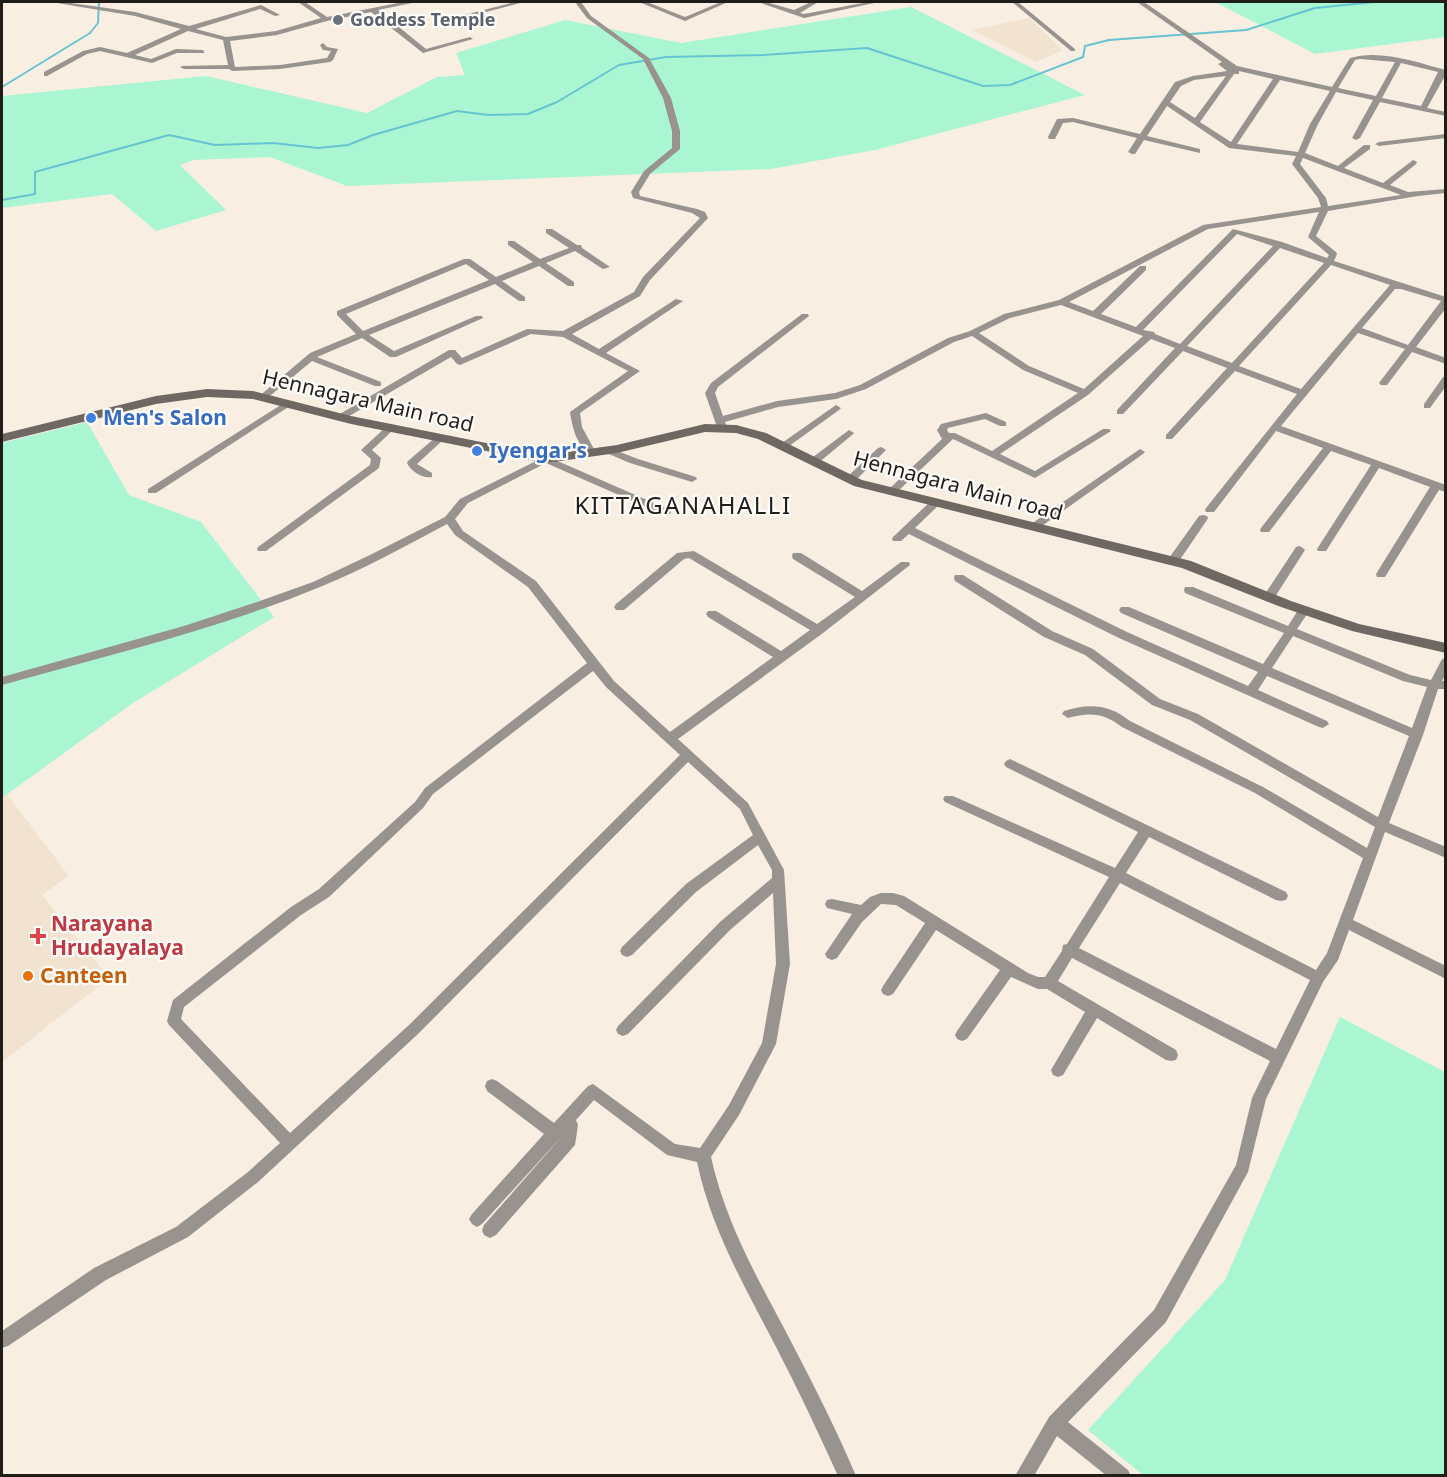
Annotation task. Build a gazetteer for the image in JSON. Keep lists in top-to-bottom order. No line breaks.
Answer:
{"streets":{"street":["Hennagara Main road"]},"districts":["KITTAGANAHALLI"],"places":{"other":["Goddess Temple","Men's Salon","Iyengar's","Canteen"],"health":["Narayana Hrudayalaya"]}}
